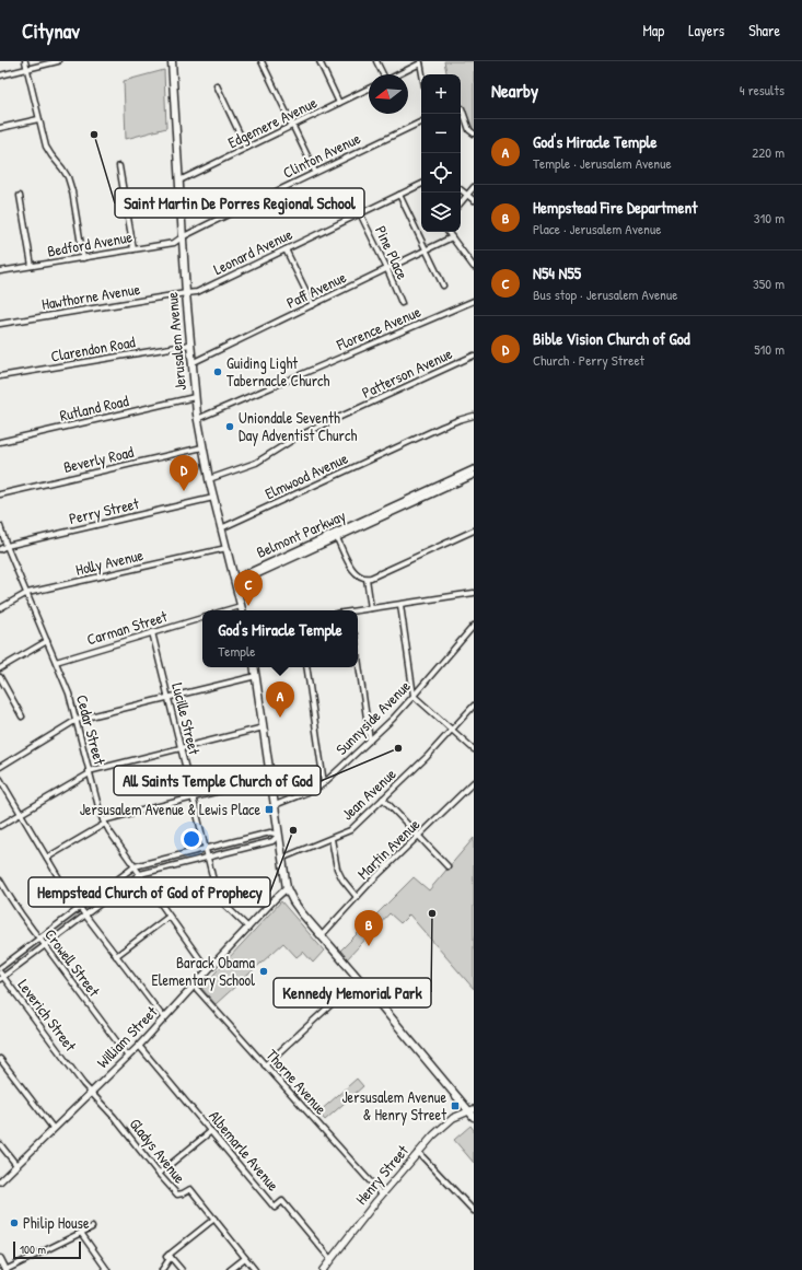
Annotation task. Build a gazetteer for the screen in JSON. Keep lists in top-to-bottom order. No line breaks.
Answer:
{"streets":{"main road":["Jerusalem Avenue","Henry Street"],"street":["Edgemere Avenue","Clinton Avenue","Bedford Avenue","Leonard Avenue","Pine Place","Paff Avenue","Hawthorne Avenue","Florence Avenue","Clarendon Road","Patterson Avenue","Rutland Road","Beverly Road","Elmwood Avenue","Perry Street","Belmont Parkway","Holly Avenue","Carman Street","Sunnyside Avenue","Lucille Street","Cedar Street","Jean Avenue","Martin Avenue","Crowell Street","Leverich Street","William Street","Thorne Avenue","Gladys Avenue","Albemarle Avenue"]},"crossings":[["Edgemere Avenue","Jerusalem Avenue"],["Clinton Avenue","Bedford Avenue"],["Clinton Avenue","Jerusalem Avenue"],["Bedford Avenue","Jerusalem Avenue"],["Leonard Avenue","Pine Place"],["Leonard Avenue","Hawthorne Avenue"],["Leonard Avenue","Jerusalem Avenue"],["Pine Place","Paff Avenue"],["Paff Avenue","Jerusalem Avenue"],["Hawthorne Avenue","Jerusalem Avenue"],["Florence Avenue","Jerusalem Avenue"],["Jerusalem Avenue","Clarendon Road"],["Jerusalem Avenue","Patterson Avenue"],["Jerusalem Avenue","Rutland Road"],["Jerusalem Avenue","Beverly Road"],["Jerusalem Avenue","Elmwood Avenue"],["Jerusalem Avenue","Perry Street"],["Jerusalem Avenue","Belmont Parkway"],["Jerusalem Avenue","Holly Avenue"],["Perry Street","Cedar Street"],["Holly Avenue","Cedar Street"],["Carman Street","Lucille Street"],["Carman Street","Cedar Street"],["Lucille Street","William Street"],["Cedar Street","William Street"],["Crowell Street","William Street"],["Leverich Street","William Street"],["Leverich Street","Gladys Avenue"],["William Street","Thorne Avenue"],["William Street","Gladys Avenue"],["William Street","Albemarle Avenue"],["Thorne Avenue","Henry Street"],["Albemarle Avenue","Henry Street"]],"places":{"other":["Saint Martin De Porres Regional School","Guiding Light Tabernacle Church","Uniondale Seventh Day Adventist Church","All Saints Temple Church of God","Hempstead Church of God of Prophecy","Kennedy Memorial Park","Barack Obama Elementary School","Philip House"],"transit":["Jersusalem Avenue & Lewis Place","Jersusalem Avenue & Henry Street"]},"scale_bar":"100 m","north":"left","page":{"header":"Citynav","nav":["Map","Layers","Share"],"heading":["Nearby","4 results"],"map_buttons":["+","−"],"list":[{"mark":"A","name":"God's Miracle Temple","note":"Temple · Jerusalem Avenue","value":"220 m"},{"mark":"B","name":"Hempstead Fire Department","note":"Place · Jerusalem Avenue","value":"310 m"},{"mark":"C","name":"N54 N55","note":"Bus stop · Jerusalem Avenue","value":"350 m"},{"mark":"D","name":"Bible Vision Church of God","note":"Church · Perry Street","value":"510 m"}],"pins":["D","C","A","B"],"popup":["God's Miracle Temple","Temple"],"scale":"100 m"}}
